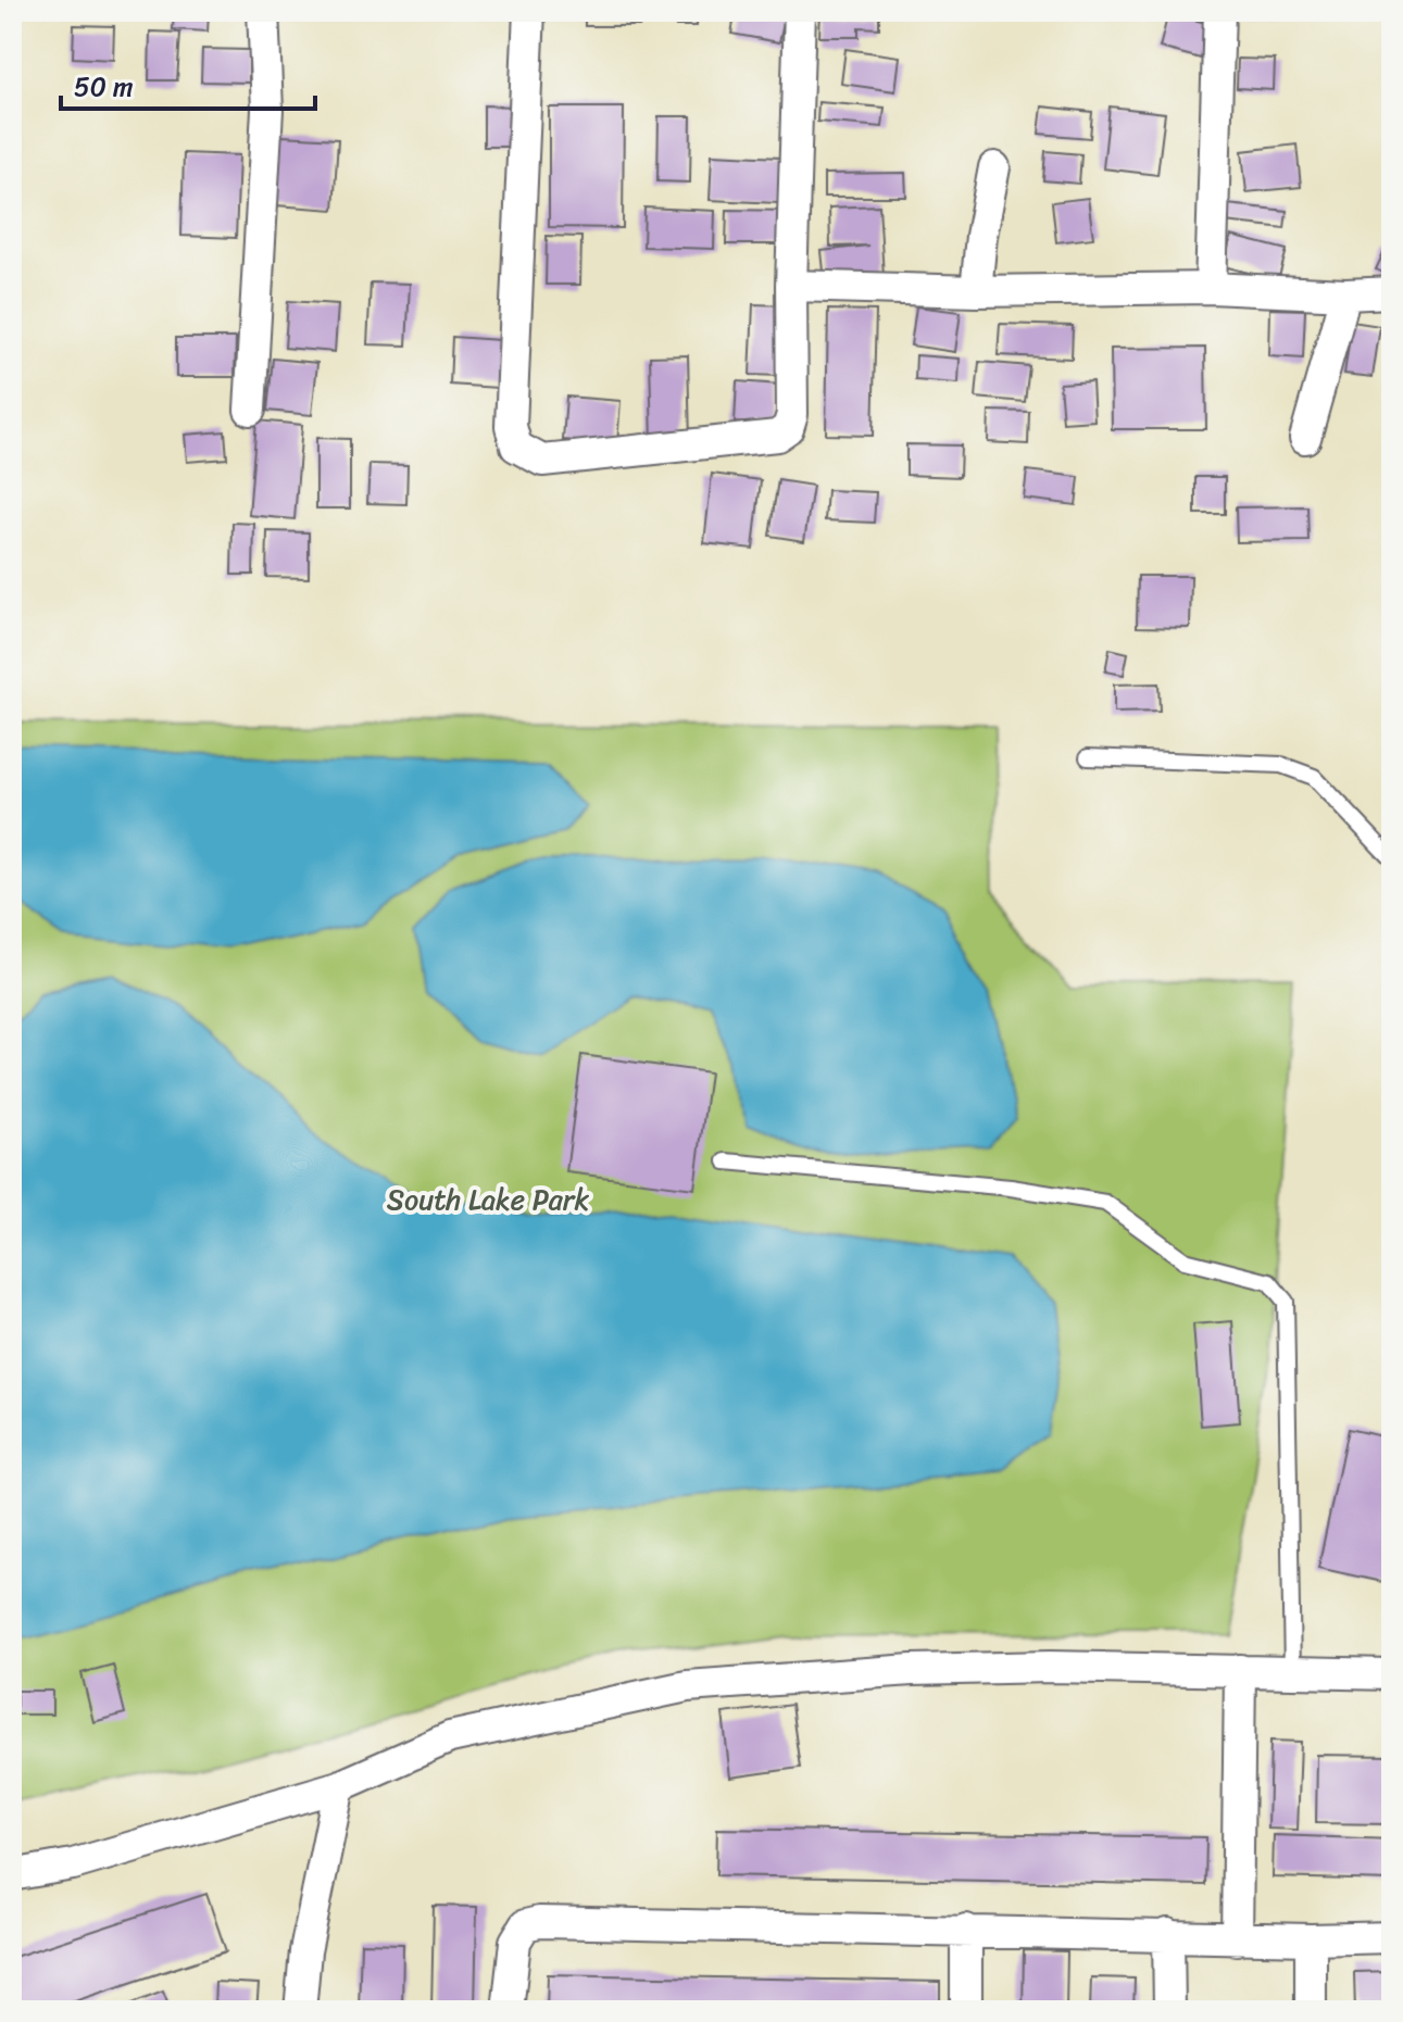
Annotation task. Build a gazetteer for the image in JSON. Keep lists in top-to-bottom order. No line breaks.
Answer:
{"parks":["South Lake Park"],"scale_bar":"50 m"}
